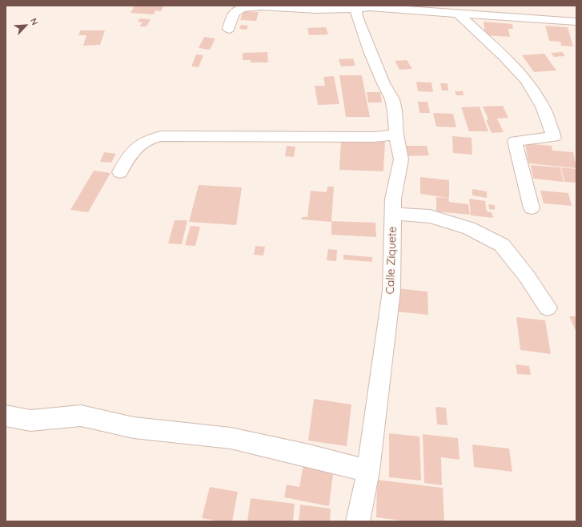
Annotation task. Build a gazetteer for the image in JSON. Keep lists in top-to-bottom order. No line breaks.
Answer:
{"streets":{"street":["Calle Ziquete"]},"north":"top right"}
